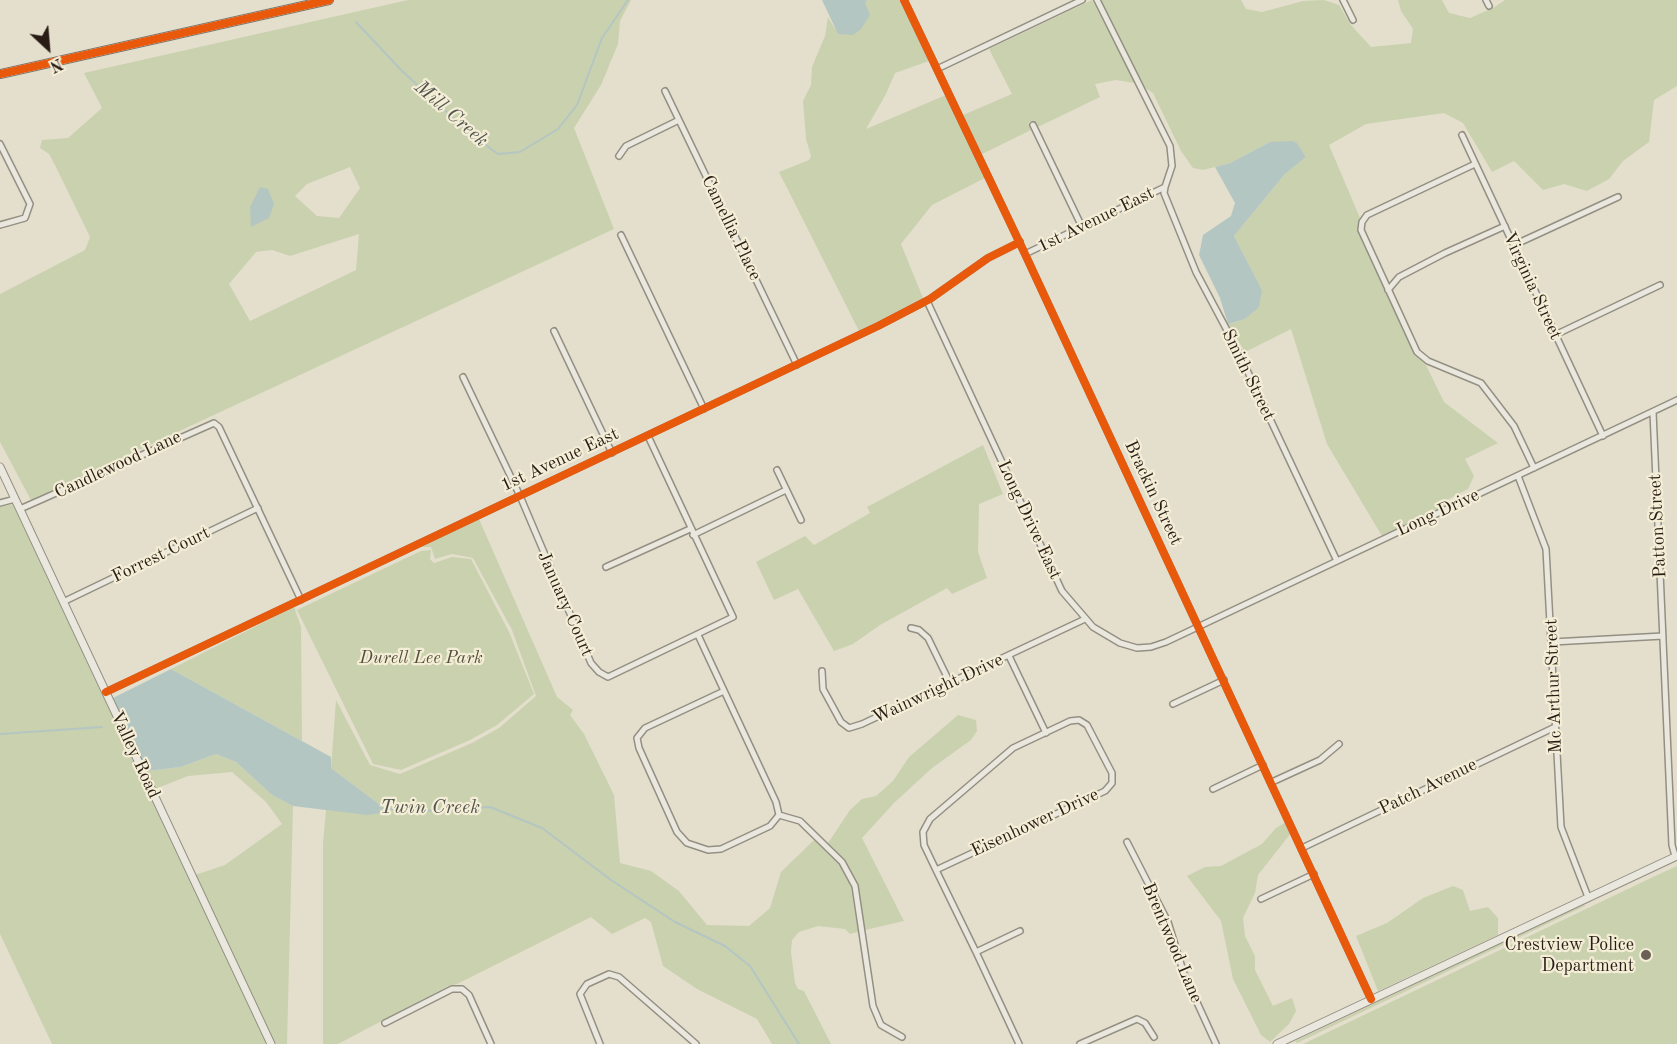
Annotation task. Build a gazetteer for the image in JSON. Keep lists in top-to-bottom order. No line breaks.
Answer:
{"streets":{"street":["1st Avenue East","Camellia Place","Virginia Street","Smith Street","Candlewood Lane","Brackin Street","Long Drive","Long Drive East","Patton Street","Forrest Court","January Court","Mc Arthur Street","Wainwright Drive","Valley Road","Patch Avenue","Eisenhower Drive","Brentwood Lane"]},"crossings":[["1st Avenue East","Camellia Place"],["1st Avenue East","Smith Street"],["1st Avenue East","Brackin Street"],["1st Avenue East","Long Drive East"],["1st Avenue East","January Court"],["1st Avenue East","Valley Road"],["Virginia Street","Long Drive"],["Smith Street","Long Drive"],["Candlewood Lane","Forrest Court"],["Candlewood Lane","Valley Road"],["Brackin Street","Long Drive"],["Brackin Street","Long Drive East"],["Brackin Street","Patch Avenue"],["Long Drive","Long Drive East"],["Long Drive","Patton Street"],["Long Drive","Mc Arthur Street"],["Long Drive East","Wainwright Drive"],["Forrest Court","Valley Road"],["Mc Arthur Street","Patch Avenue"]],"water":["Mill Creek","Twin Creek"],"parks":["Durell Lee Park"],"places":["Crestview Police Department"],"north":"bottom right"}
